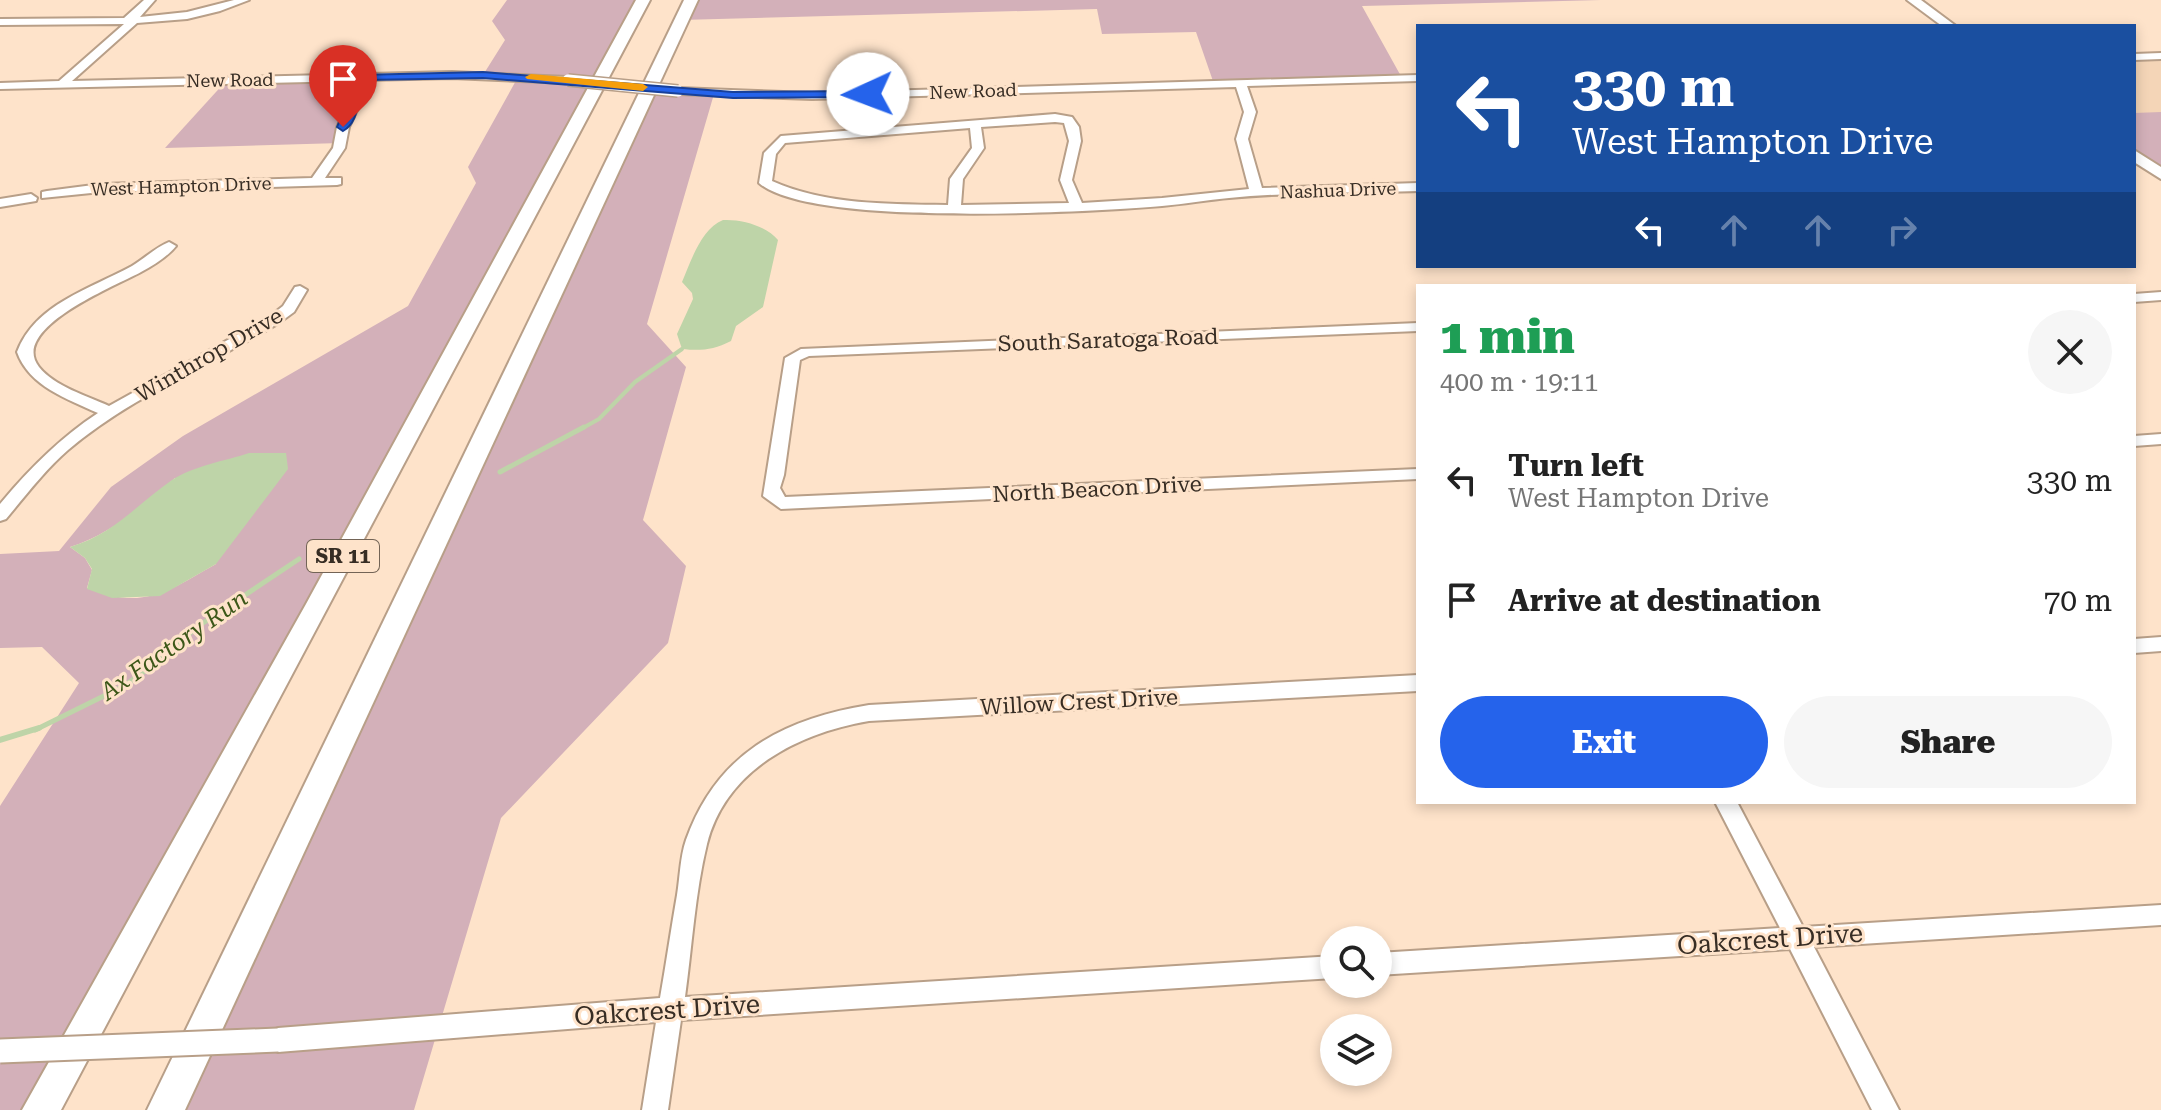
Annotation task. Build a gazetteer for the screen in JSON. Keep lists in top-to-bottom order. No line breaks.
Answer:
{"streets":{"highway":["SR 11"],"street":["New Road","West Hampton Drive","Nashua Drive","South Saratoga Road","Winthrop Drive","North Beacon Drive","Willow Crest Drive","Oakcrest Drive"]},"crossings":[["South Saratoga Road","North Beacon Drive"],["Willow Crest Drive","Oakcrest Drive"]],"water":["Ax Factory Run"],"page":{"turn":["330 m","West Hampton Drive"],"heading":["1 min","400 m · 19:11"],"list":[{"name":"Turn left","note":"West Hampton Drive","value":"330 m"},{"name":"Arrive at destination","value":"70 m"}],"buttons":["Exit","Share"]}}
